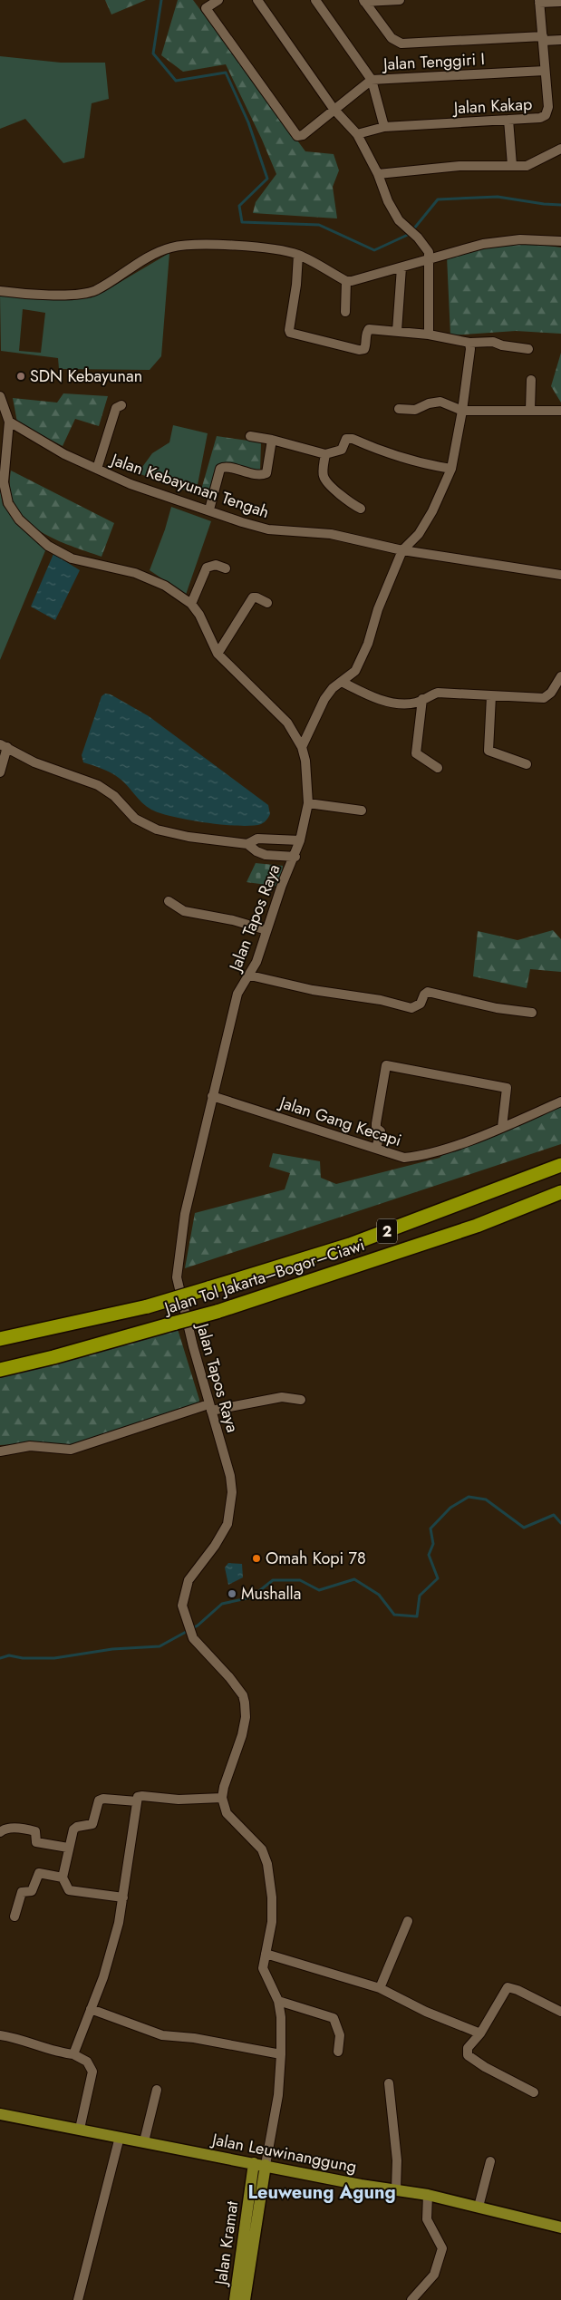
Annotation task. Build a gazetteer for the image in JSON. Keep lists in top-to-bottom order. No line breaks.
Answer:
{"streets":{"highway":["2","Jalan Tol Jakarta–Bogor–Ciawi"],"main road":["Jalan Leuwinanggung","Jalan Kramat"],"street":["Jalan Tenggiri I","Jalan Kakap","Jalan Kebayunan Tengah","Jalan Tapos Raya","Jalan Gang Kecapi"]},"crossings":[["Jalan Tenggiri I","Jalan Kakap"],["Jalan Kebayunan Tengah","Jalan Tapos Raya"],["Jalan Tapos Raya","Jalan Gang Kecapi"],["Jalan Leuwinanggung","Jalan Kramat"]],"districts":["Leuweung Agung"],"places":["SDN Kebayunan","Omah Kopi 78","Mushalla"]}
